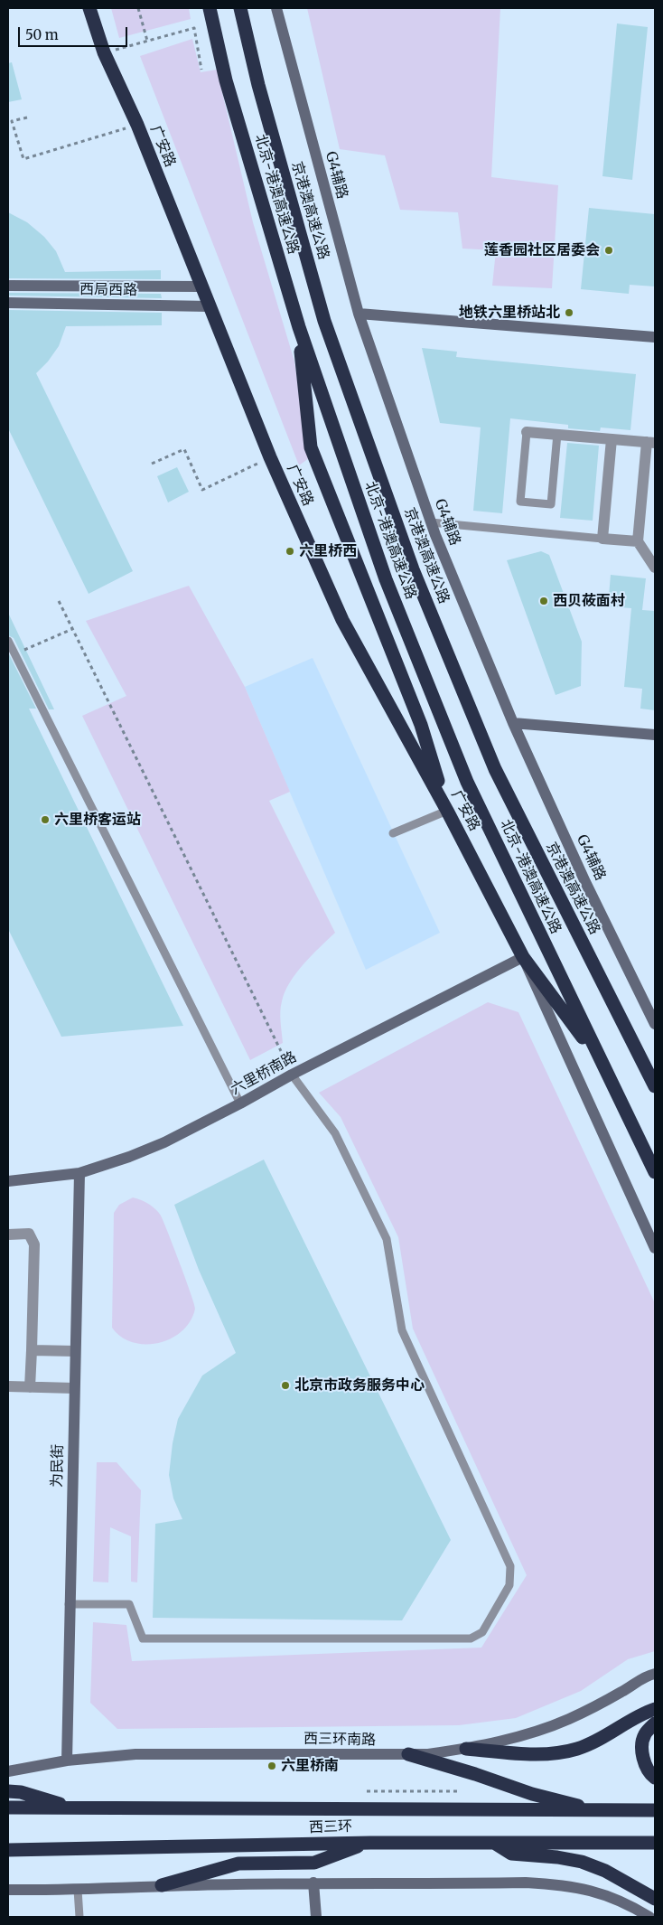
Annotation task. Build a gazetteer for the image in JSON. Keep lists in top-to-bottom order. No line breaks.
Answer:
{"streets":{"highway":["广安路","北京-港澳高速公路","京港澳高速公路","西三环"],"street":["G4辅路","西局西路","六里桥南路","为民街","西三环南路"]},"crossings":[["广安路","北京-港澳高速公路"],["广安路","西局西路"],["广安路","六里桥南路"],["六里桥南路","为民街"],["为民街","西三环南路"]],"places":["莲香园社区居委会","地铁六里桥站北","六里桥西","西贝莜面村","六里桥客运站","北京市政务服务中心","六里桥南"],"scale_bar":"50 m"}
